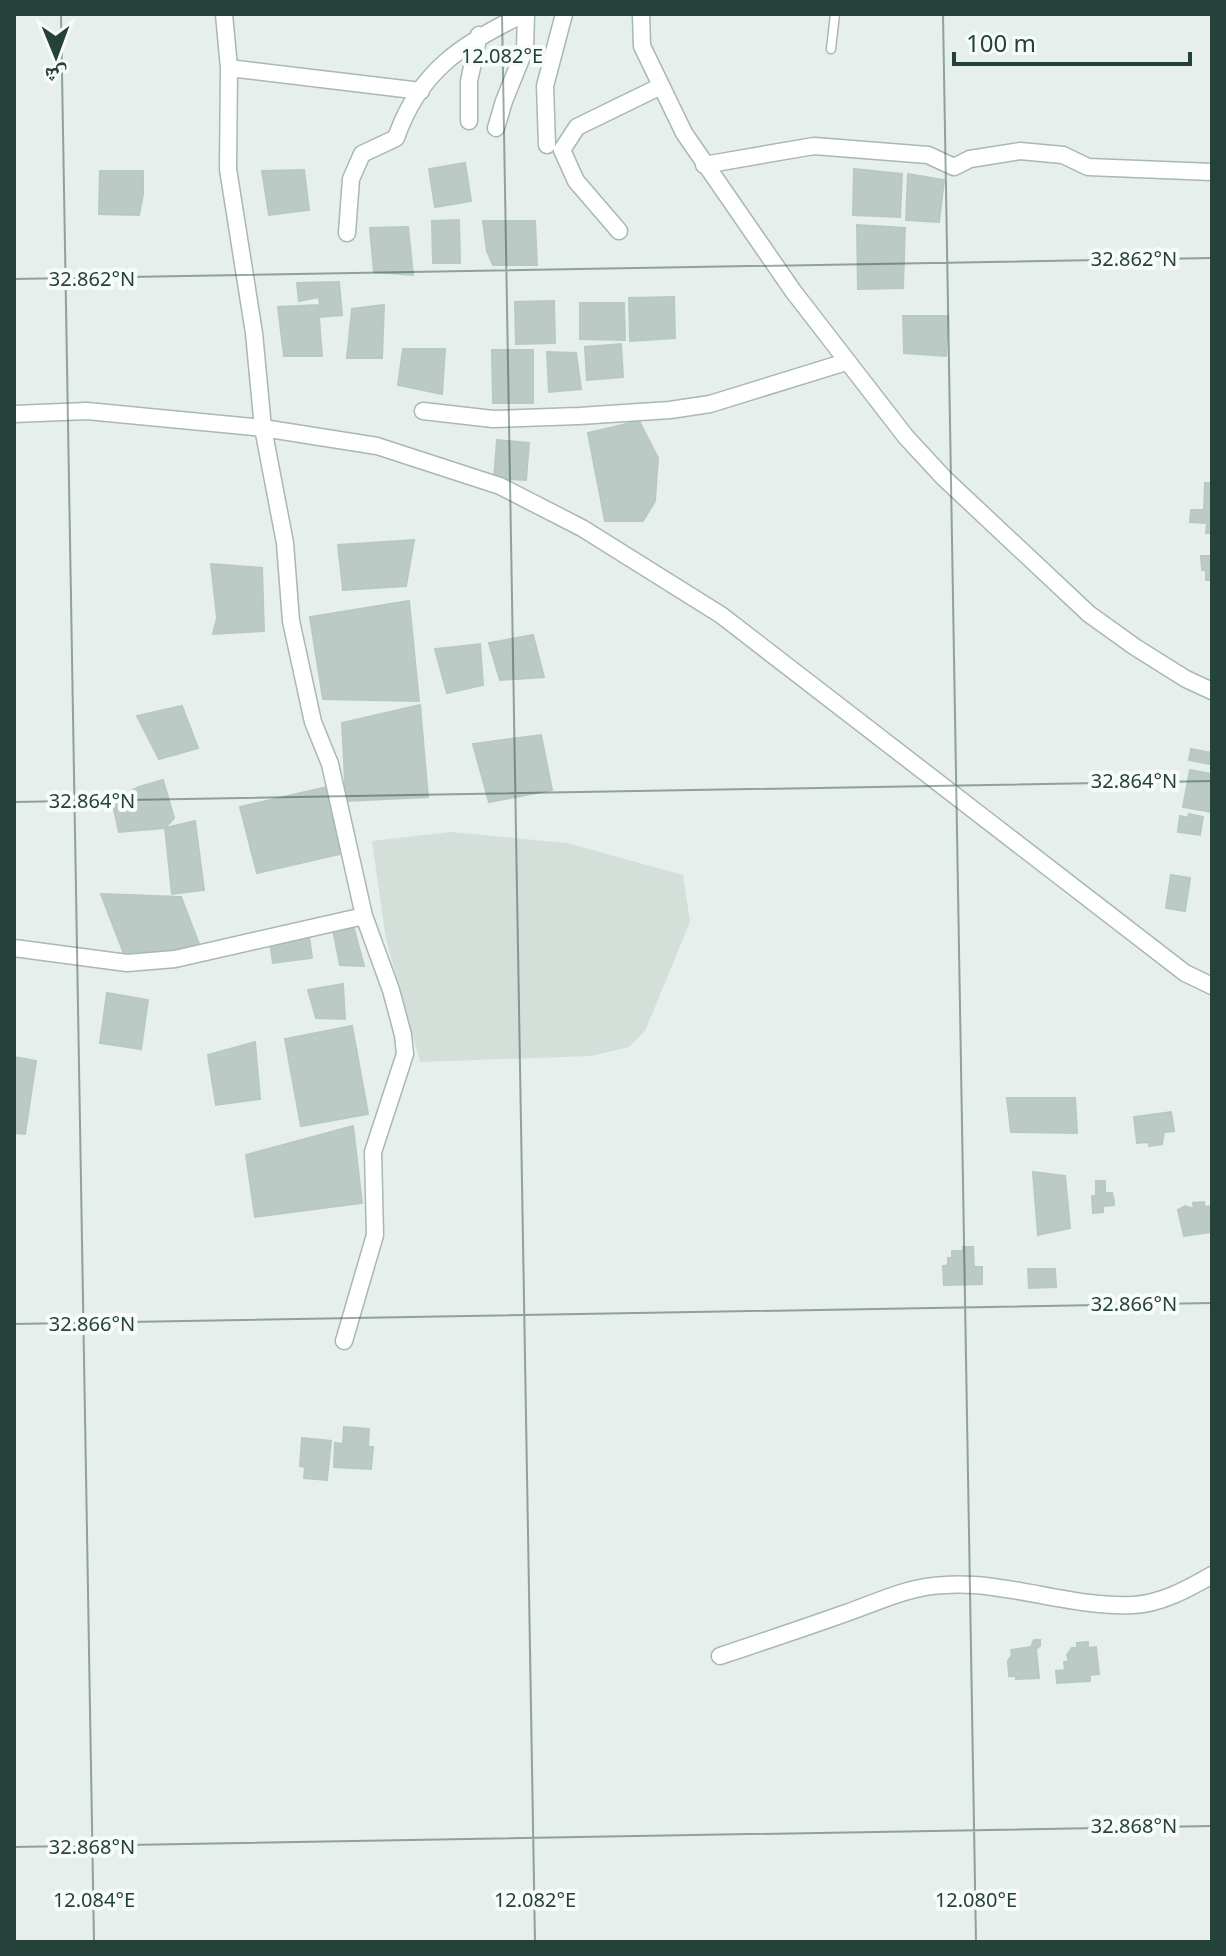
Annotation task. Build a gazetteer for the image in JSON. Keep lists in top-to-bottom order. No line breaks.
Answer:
{"scale_bar":"100 m","north":"bottom","coordinates":["12.082°E","32.862°N","32.864°N","32.866°N","32.868°N","12.084°E","12.080°E"]}
